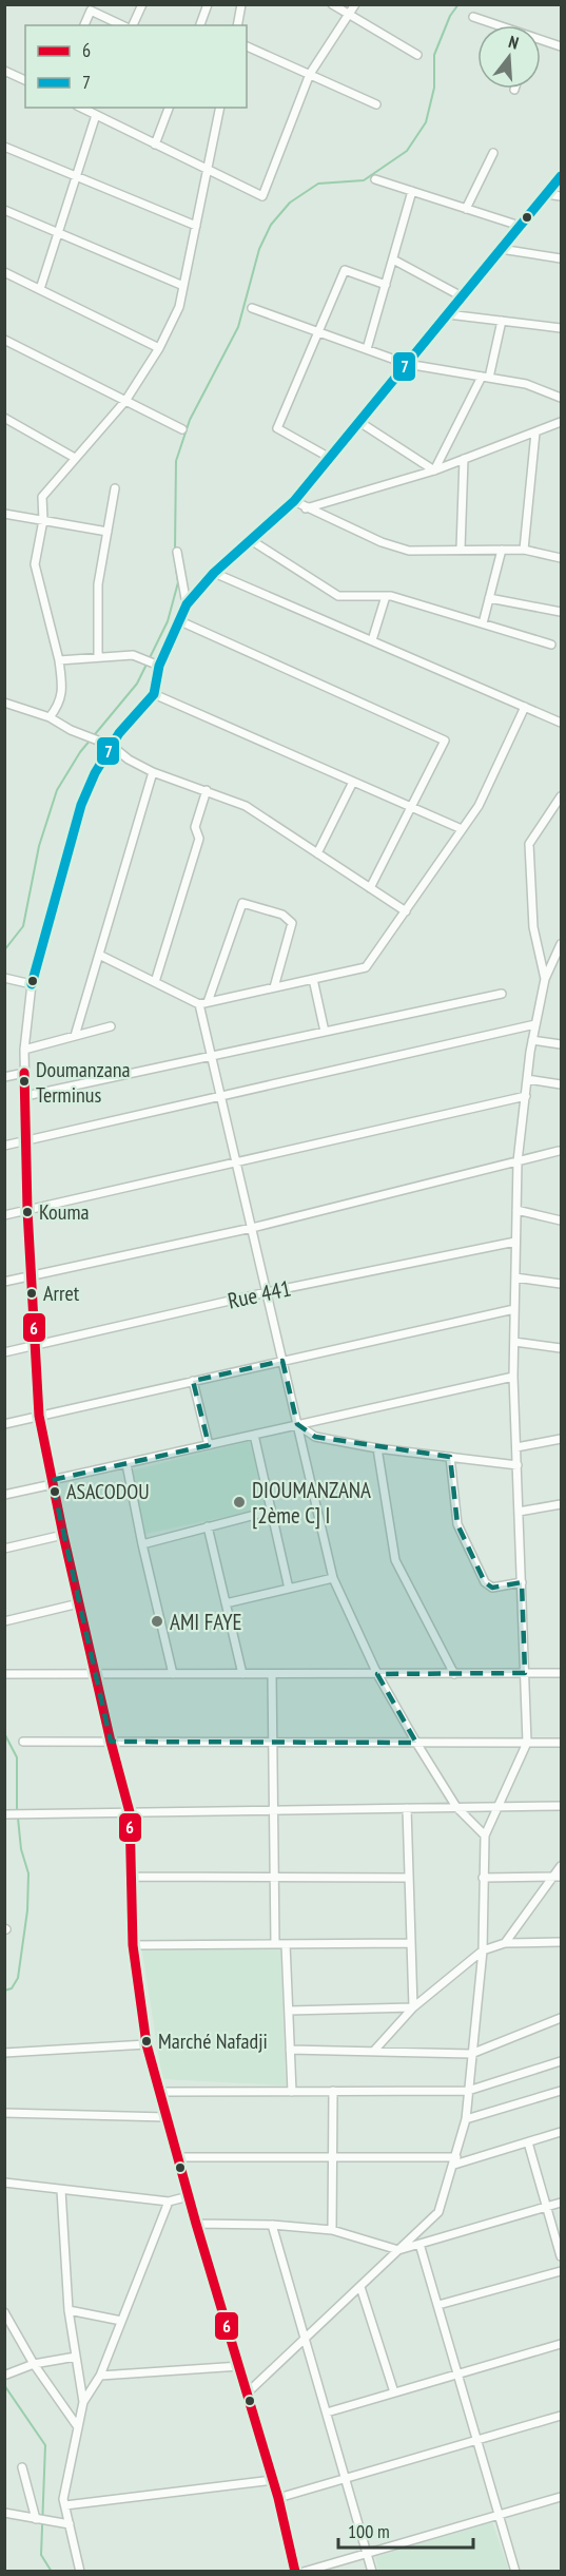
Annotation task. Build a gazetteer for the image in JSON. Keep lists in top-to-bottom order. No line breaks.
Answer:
{"streets":{"street":["Rue 441"]},"places":["Doumanzana Terminus","Kouma","Arret","ASACODOU","DIOUMANZANA [2ème C] I","AMI FAYE","Marché Nafadji"],"lines":["transit line 7","transit line 6"],"legend":["6","7"],"scale_bar":"100 m","north":"top"}
